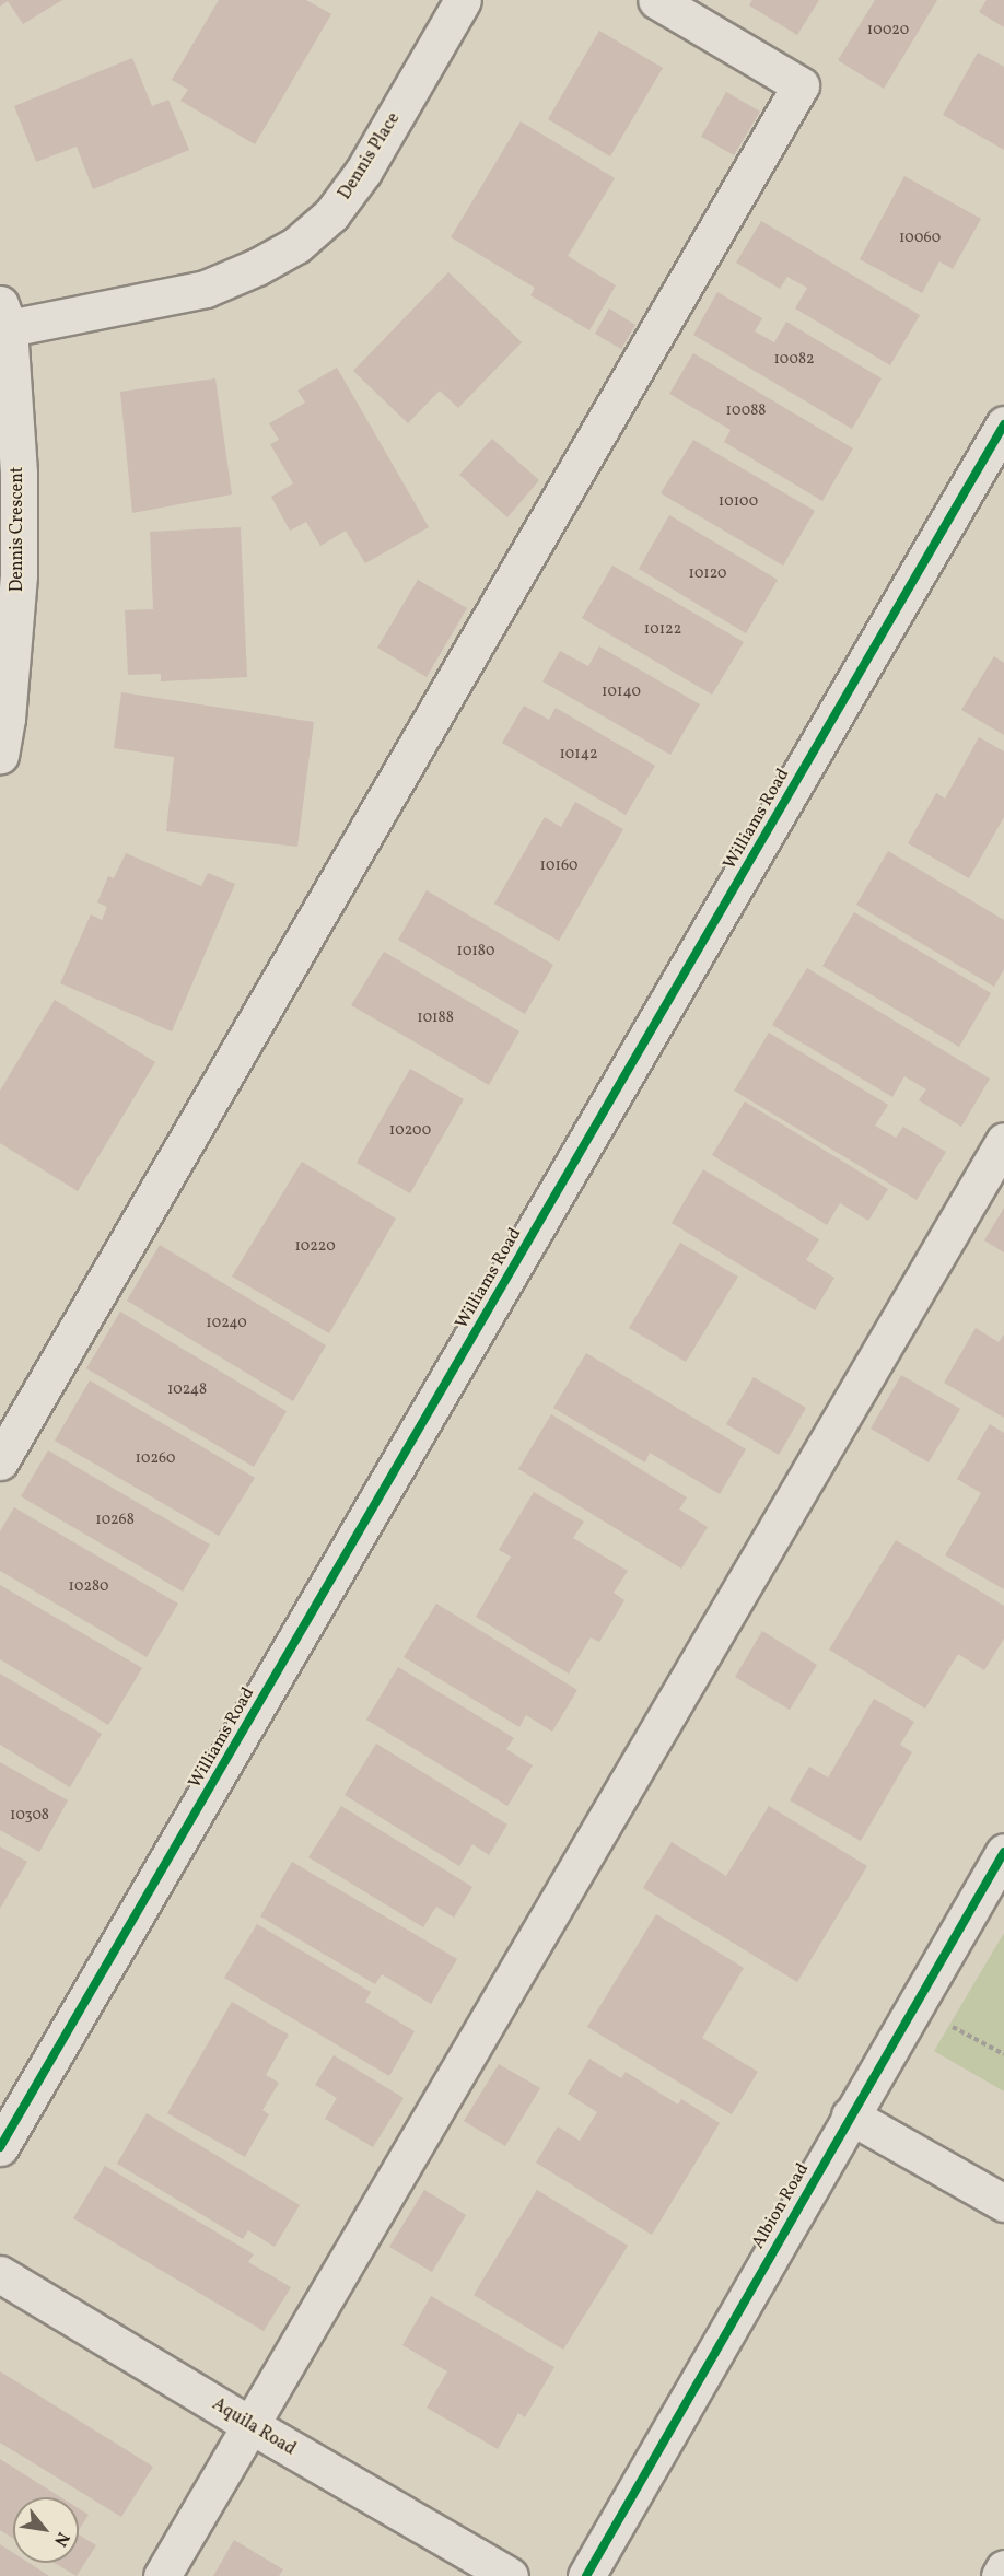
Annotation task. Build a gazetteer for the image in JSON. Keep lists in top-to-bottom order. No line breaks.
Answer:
{"streets":{"street":["Dennis Place","Dennis Crescent","Williams Road","Albion Road","Aquila Road"]},"crossings":[["Dennis Place","Dennis Crescent"]],"house_numbers":["10020","10060","10082","10088","10100","10120","10122","10140","10142","10160","10180","10188","10200","10220","10240","10248","10260","10268","10280","10308"],"north":"bottom right"}
